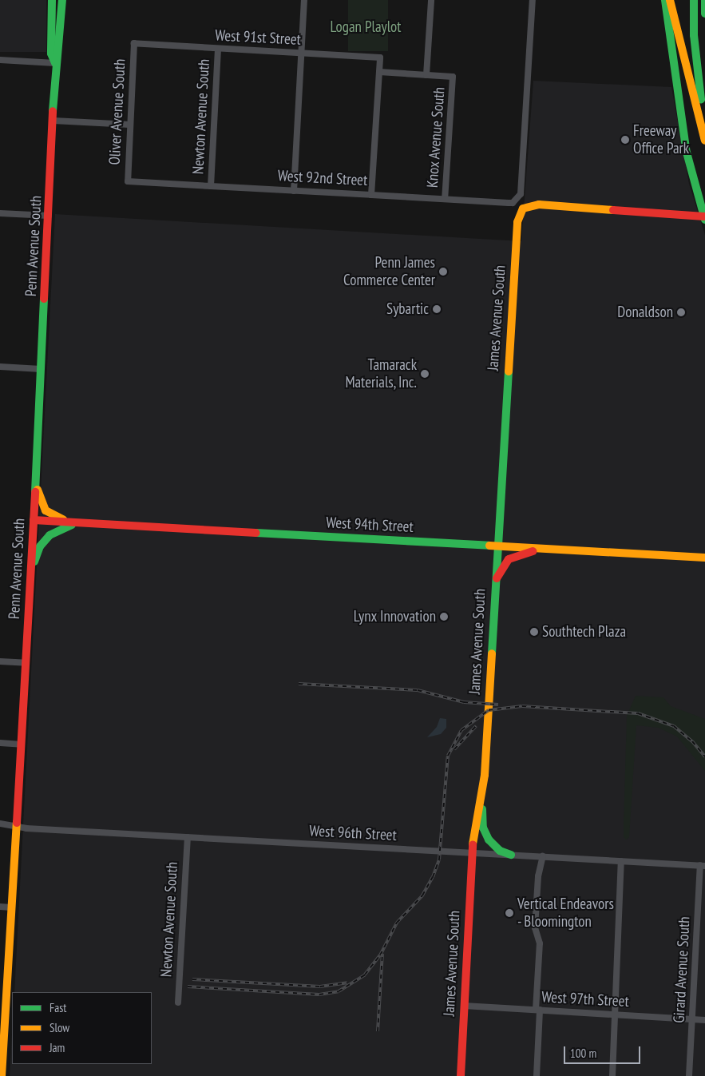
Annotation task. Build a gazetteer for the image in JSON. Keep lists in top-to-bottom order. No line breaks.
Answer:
{"streets":{"main road":["Penn Avenue South","James Avenue South","West 94th Street"],"street":["West 91st Street","Oliver Avenue South","Newton Avenue South","Knox Avenue South","West 92nd Street","West 96th Street","Girard Avenue South","West 97th Street"]},"crossings":[["West 91st Street","Oliver Avenue South"],["West 91st Street","Newton Avenue South"],["Oliver Avenue South","West 92nd Street"],["Newton Avenue South","West 92nd Street"],["Newton Avenue South","West 96th Street"],["Knox Avenue South","West 92nd Street"],["Penn Avenue South","West 94th Street"],["Penn Avenue South","West 96th Street"],["James Avenue South","West 94th Street"],["James Avenue South","West 96th Street"],["James Avenue South","West 97th Street"],["West 96th Street","Girard Avenue South"],["Girard Avenue South","West 97th Street"]],"parks":["Logan Playlot"],"places":["Freeway Office Park","Penn James Commerce Center","Sybartic","Donaldson","Tamarack Materials, Inc.","Lynx Innovation","Southtech Plaza","Vertical Endeavors - Bloomington"],"legend":["Fast","Slow","Jam"],"scale_bar":"100 m"}
